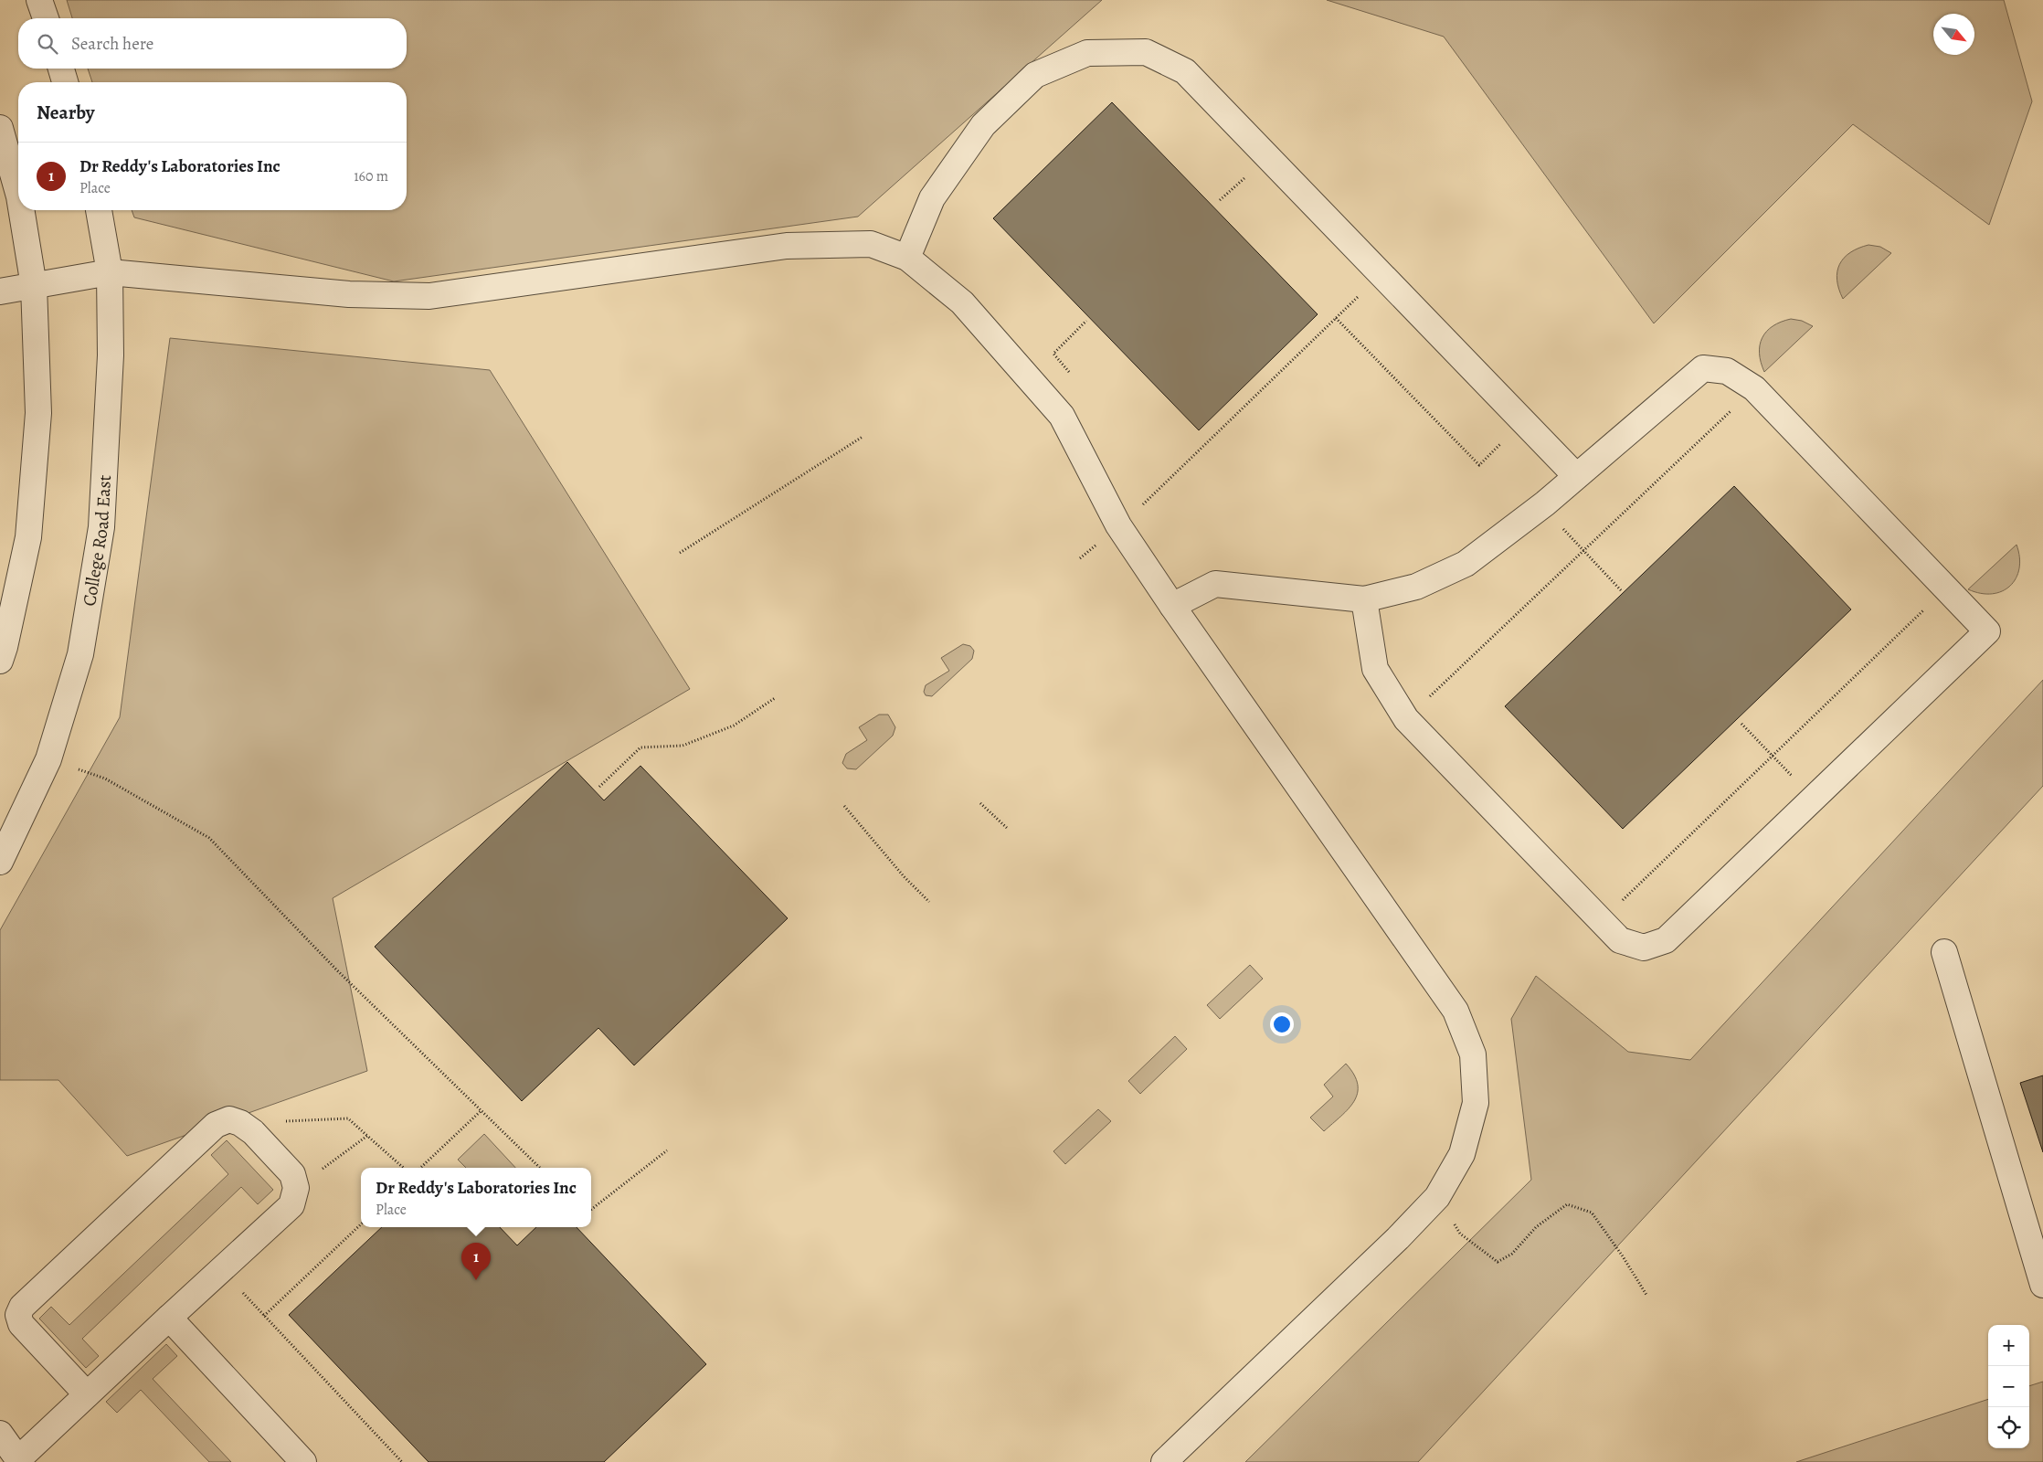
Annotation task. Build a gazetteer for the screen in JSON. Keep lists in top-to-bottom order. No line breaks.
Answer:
{"streets":{"street":["College Road East"]},"north":"bottom right","page":{"search":"Search here","heading":"Nearby","list":[{"mark":"1","name":"Dr Reddy's Laboratories Inc","note":"Place","value":"160 m"}],"popup":["Dr Reddy's Laboratories Inc","Place"],"pins":"1","map_buttons":["+","−"]}}
